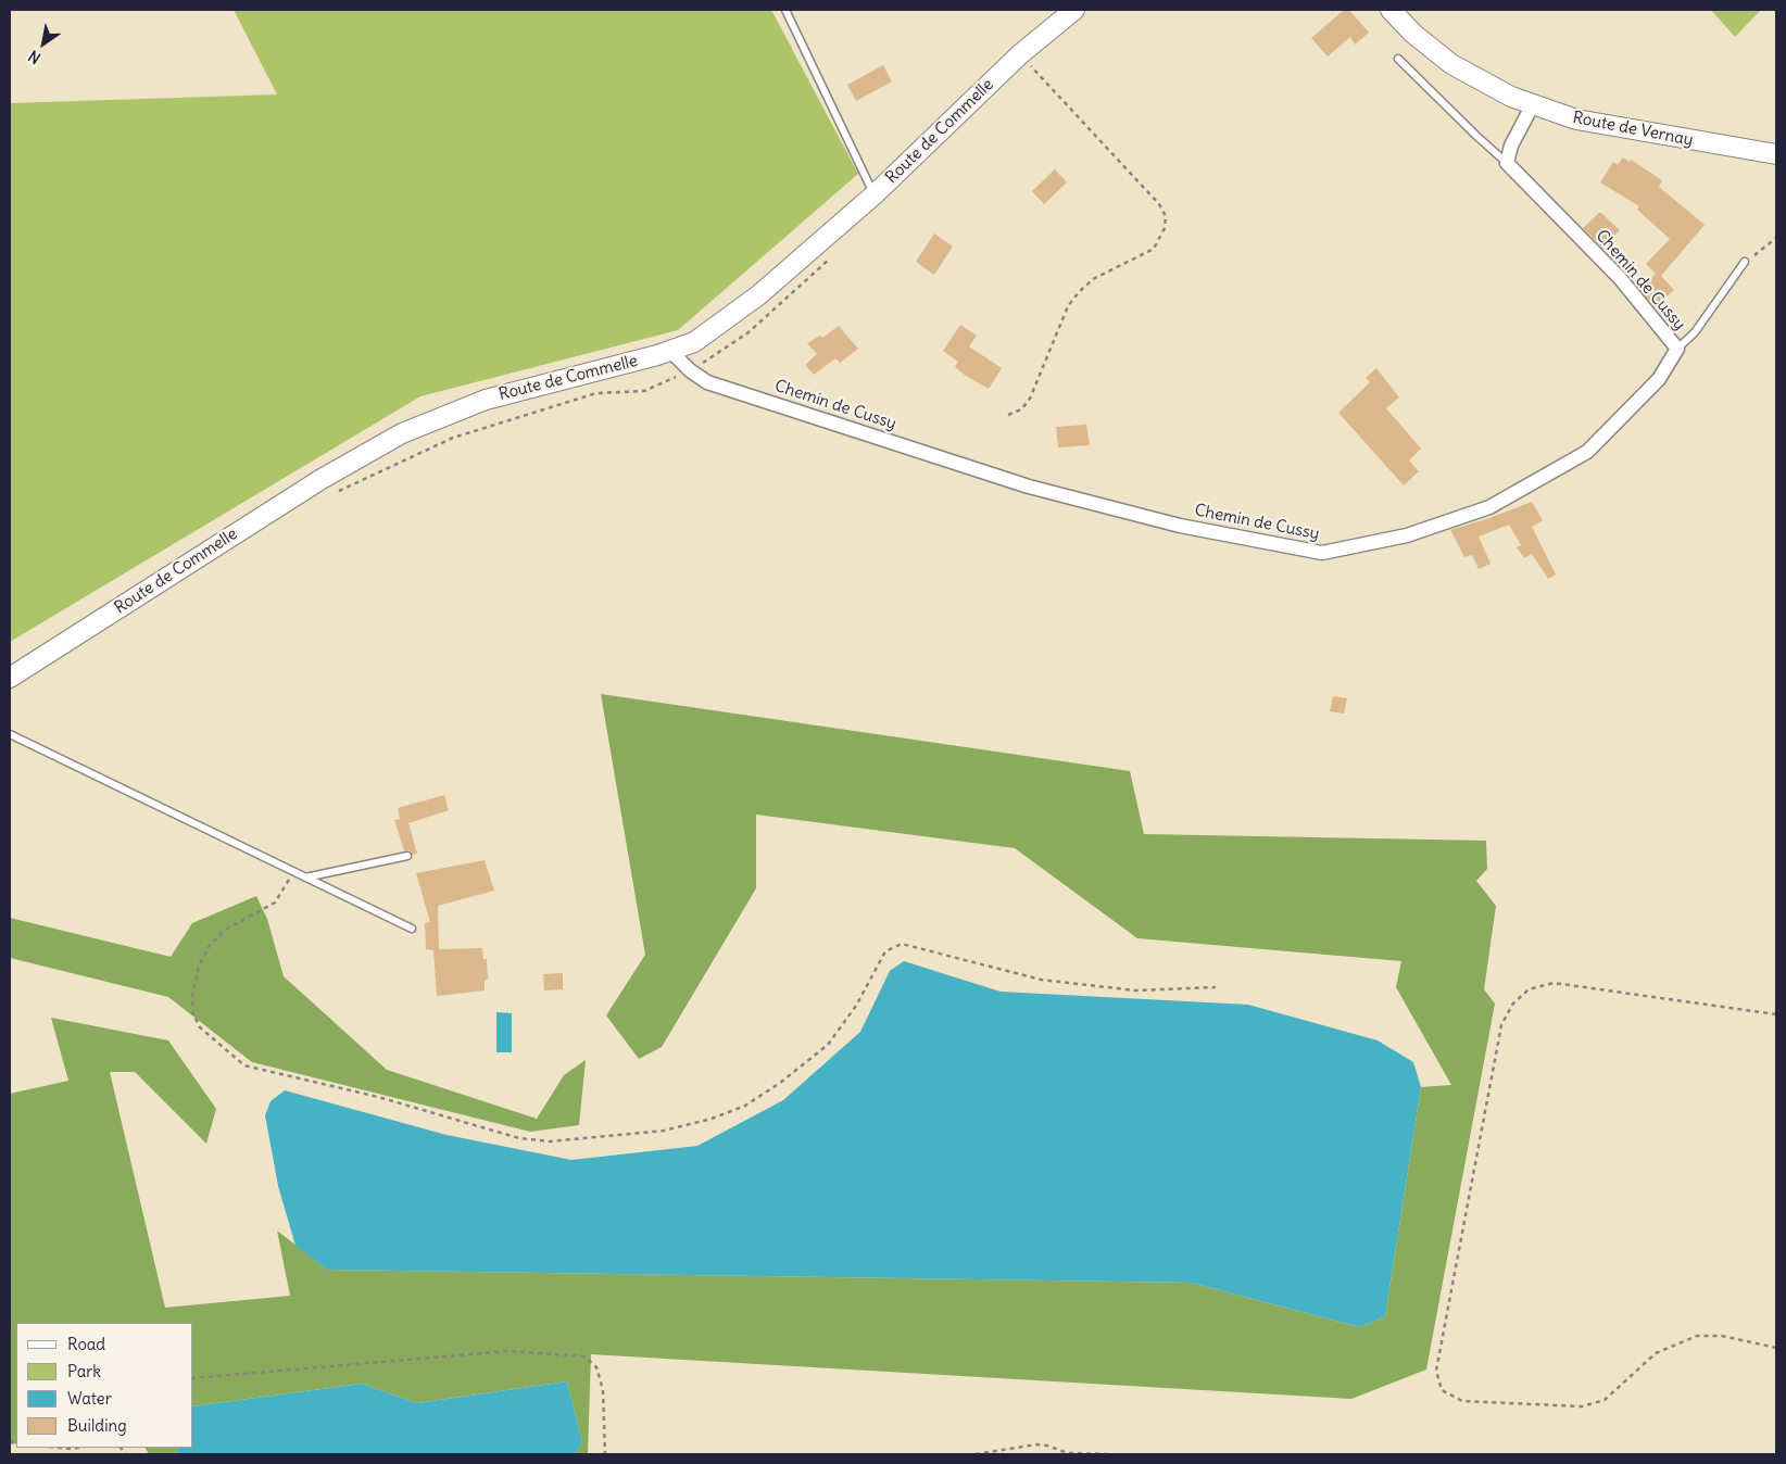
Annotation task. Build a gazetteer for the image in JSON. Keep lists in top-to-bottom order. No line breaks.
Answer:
{"streets":{"street":["Route de Vernay","Route de Commelle","Chemin de Cussy"]},"crossings":[["Route de Commelle","Chemin de Cussy"]],"legend":["Road","Park","Water","Building"],"north":"bottom left"}
